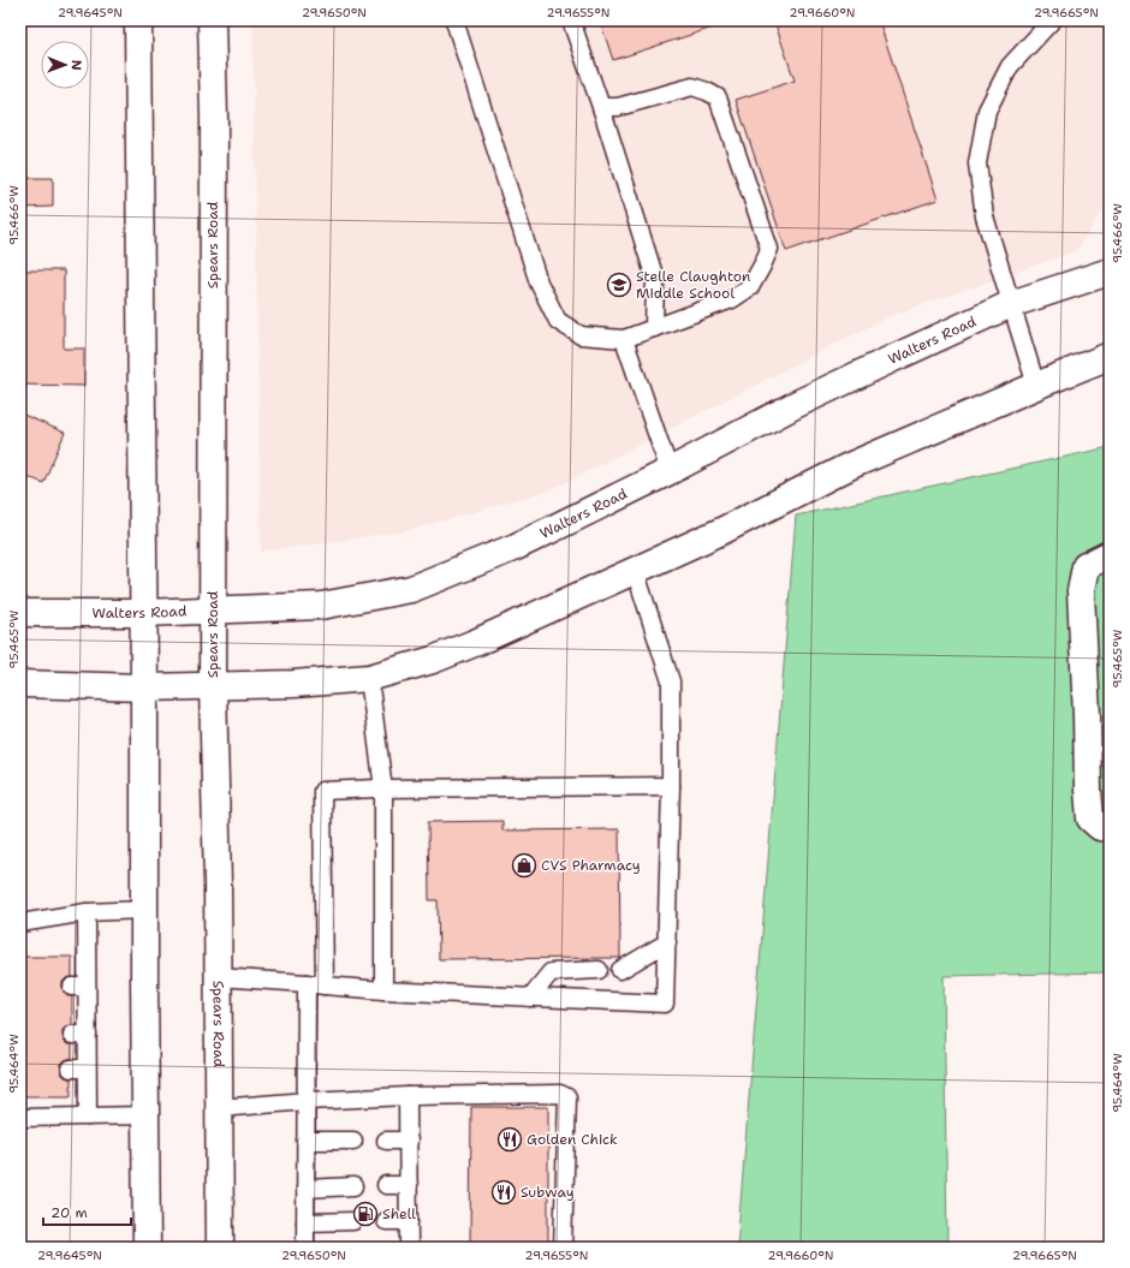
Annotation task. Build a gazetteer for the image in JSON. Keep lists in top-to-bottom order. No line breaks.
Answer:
{"streets":{"street":["Spears Road","Walters Road"]},"crossings":[["Spears Road","Walters Road"]],"places":{"school or university":["Stelle Claughton Middle School"],"shop":["CVS Pharmacy"],"restaurant":["Golden Chick","Subway"],"fuel station":["Shell"]},"scale_bar":"20 m","north":"right","coordinates":["29.9645°N","29.9650°N","29.9655°N","29.9660°N","29.9665°N","95.466°W","95.465°W","95.464°W"]}
